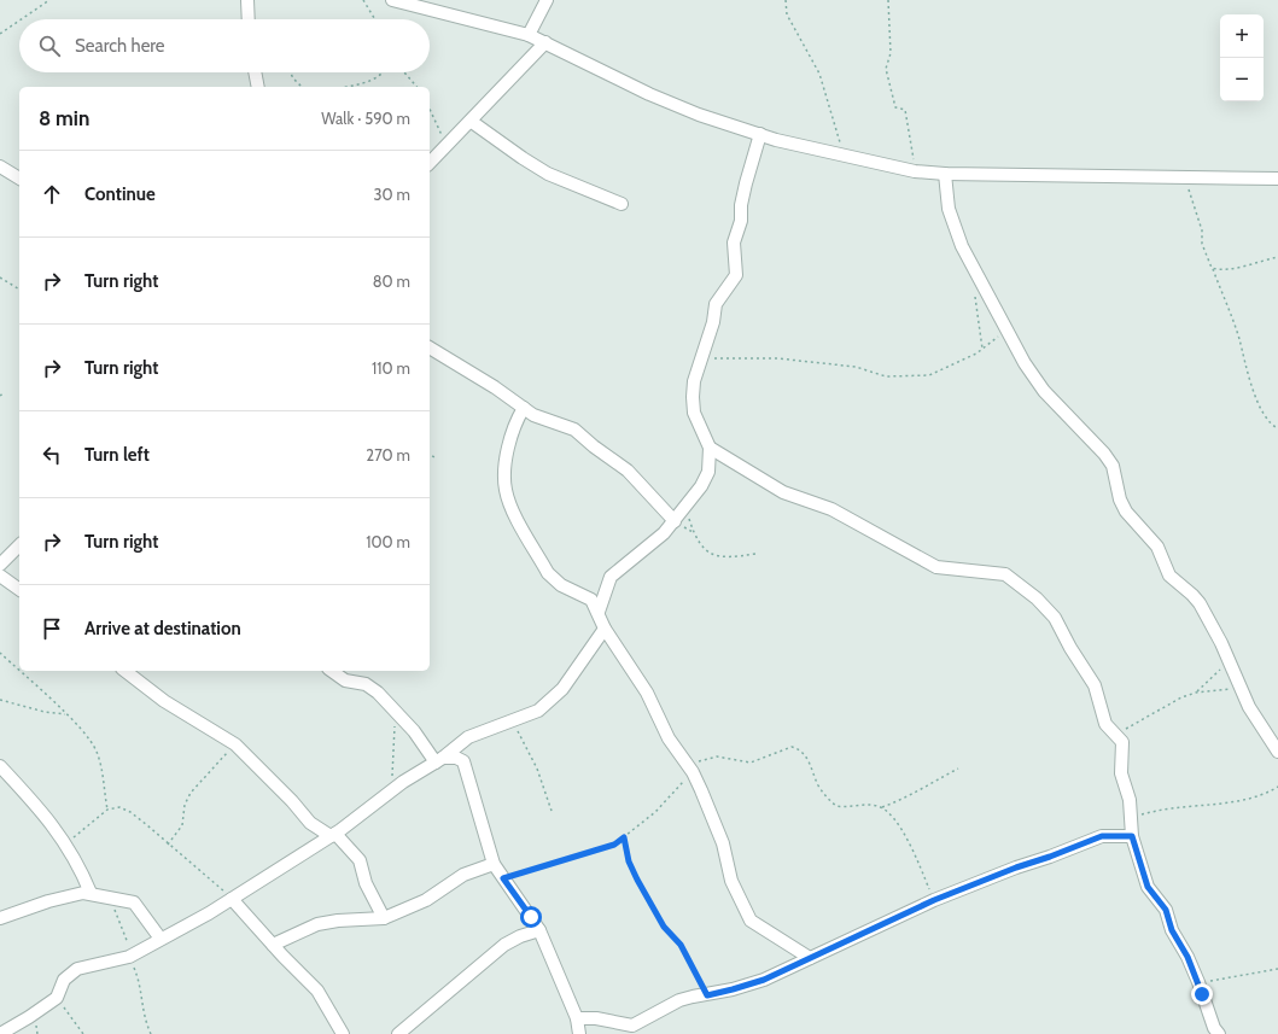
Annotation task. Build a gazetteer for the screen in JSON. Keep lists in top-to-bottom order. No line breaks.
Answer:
{"page":{"map_buttons":["+","−"],"search":"Search here","heading":["8 min","Walk · 590 m"],"list":[["Continue","30 m"],["Turn right","80 m"],["Turn right","110 m"],["Turn left","270 m"],["Turn right","100 m"],"Arrive at destination"]}}
